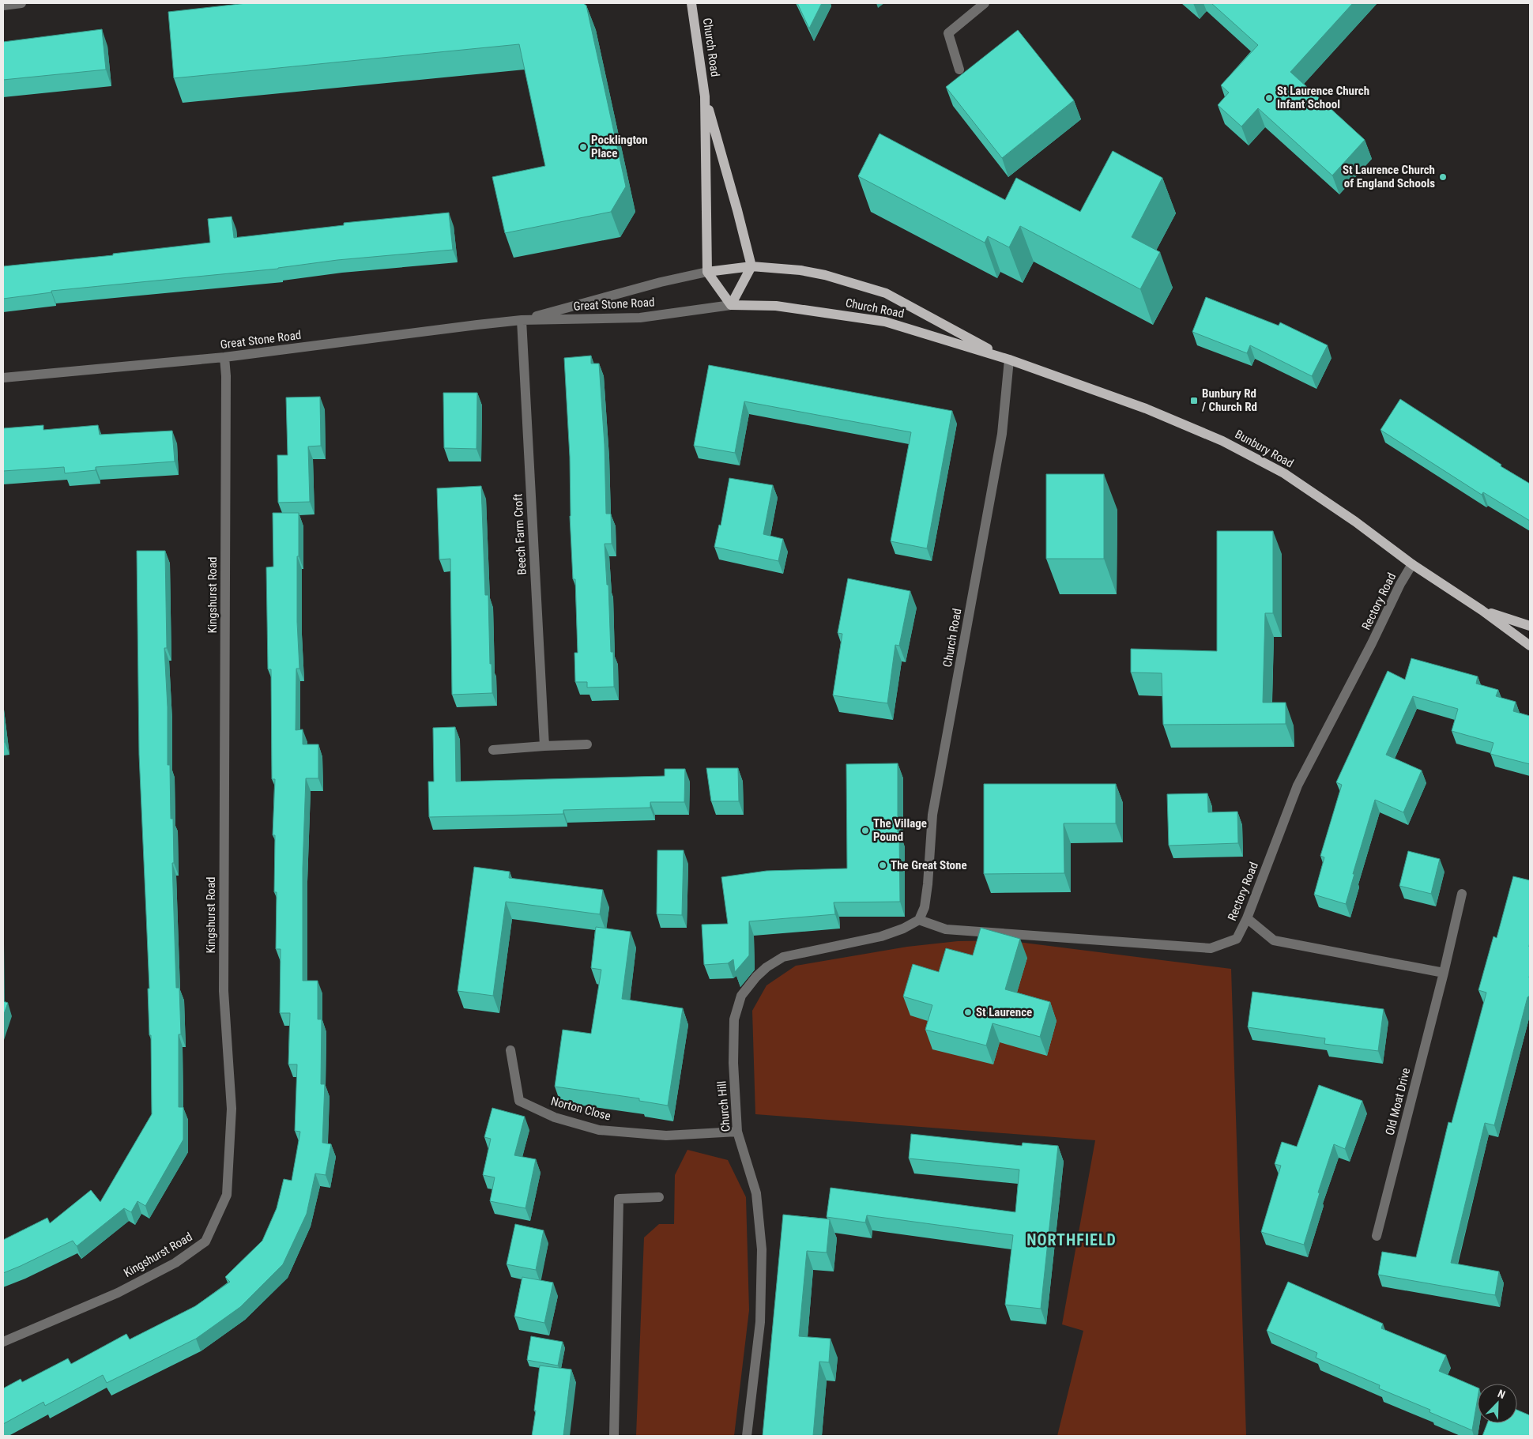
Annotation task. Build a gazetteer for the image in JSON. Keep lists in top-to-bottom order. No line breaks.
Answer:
{"streets":{"main road":["Church Road","Bunbury Road"],"street":["Great Stone Road","Beech Farm Croft","Kingshurst Road","Rectory Road","Old Moat Drive","Church Hill","Norton Close"]},"crossings":[["Church Road","Great Stone Road"],["Church Road","Bunbury Road"],["Church Road","Rectory Road"],["Church Road","Church Hill"],["Great Stone Road","Beech Farm Croft"],["Great Stone Road","Kingshurst Road"],["Bunbury Road","Rectory Road"],["Rectory Road","Church Hill"],["Church Hill","Norton Close"]],"districts":["NORTHFIELD"],"places":{"other":["St Laurence Church Infant School","Pocklington Place","St Laurence Church of England Schools","The Village Pound","The Great Stone","St Laurence"],"transit":["Bunbury Rd / Church Rd"]},"north":"top right"}
